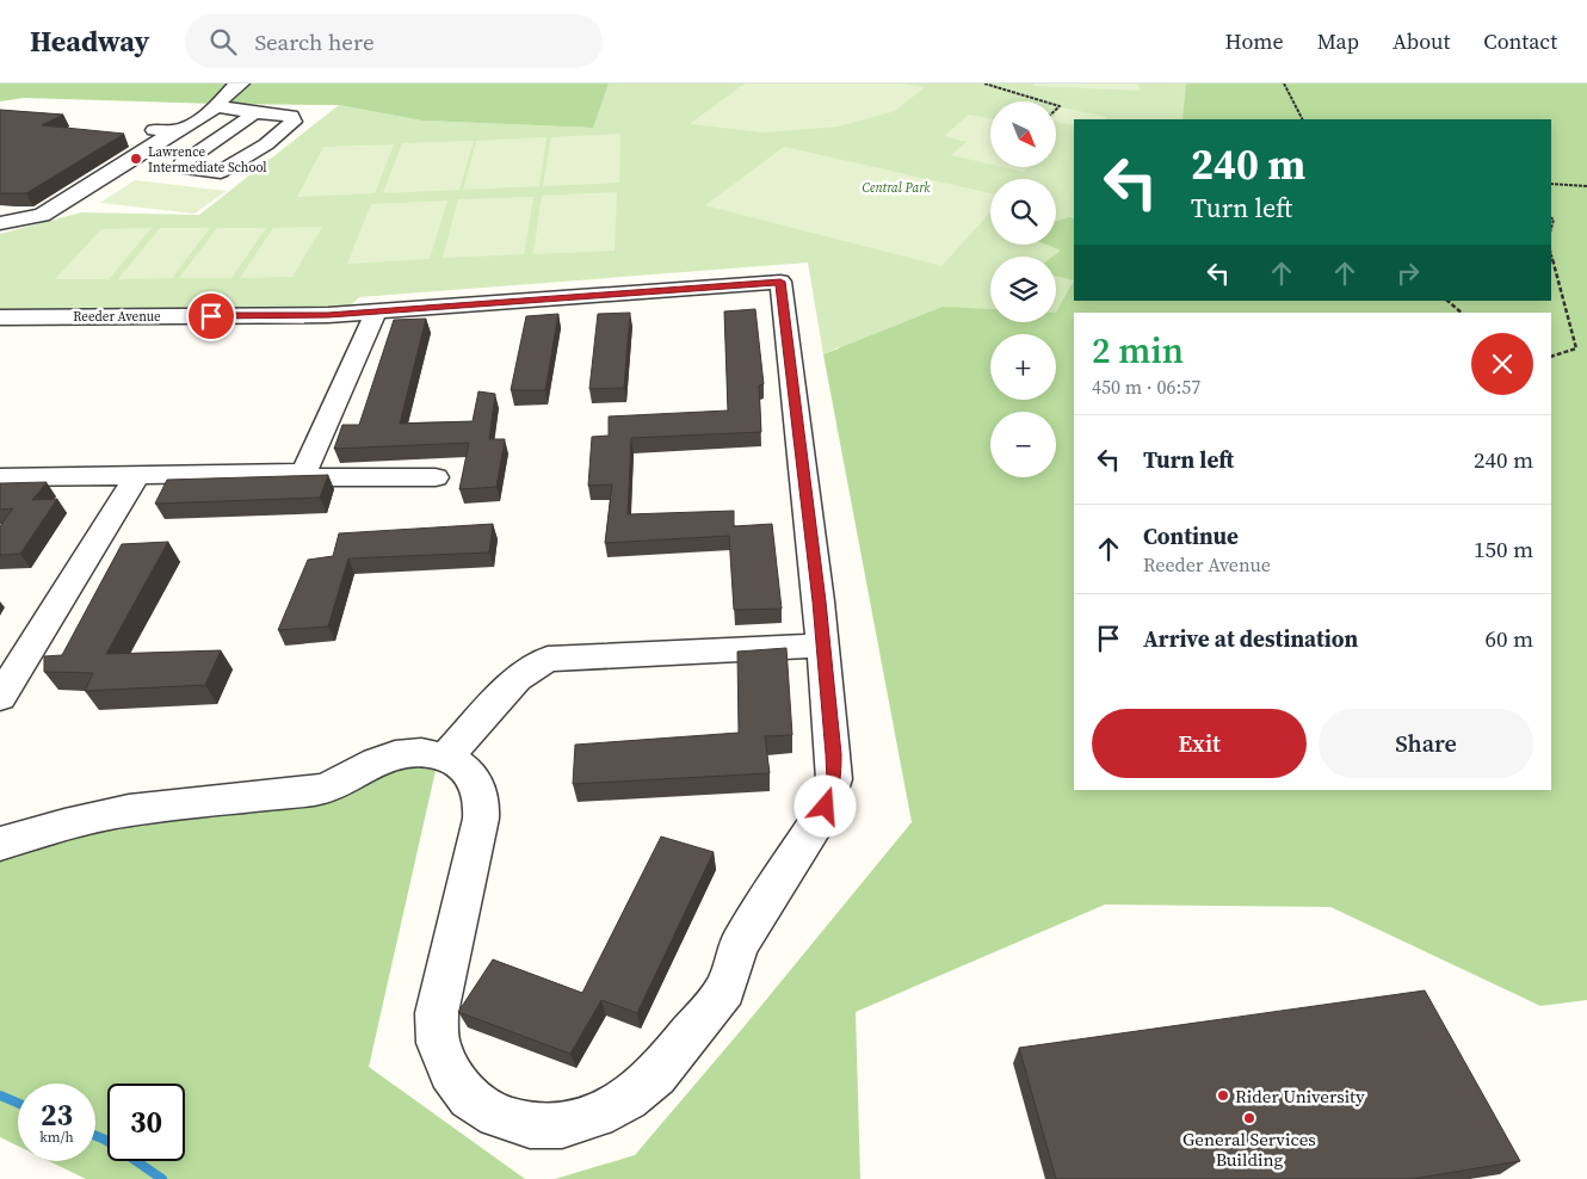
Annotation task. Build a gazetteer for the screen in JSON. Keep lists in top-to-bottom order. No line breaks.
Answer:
{"streets":{"street":["Reeder Avenue"]},"parks":["Central Park"],"places":["Lawrence Intermediate School","Rider University","General Services Building"],"north":"bottom right","page":{"header":"Headway","search":"Search here","nav":["Home","Map","About","Contact"],"map_buttons":["+","−"],"turn":["240 m","Turn left"],"heading":["2 min","450 m · 06:57"],"list":[{"name":"Turn left","value":"240 m"},{"name":"Continue","note":"Reeder Avenue","value":"150 m"},{"name":"Arrive at destination","value":"60 m"}],"buttons":["Exit","Share"],"speed":"23 km/h","limit":"30"}}
